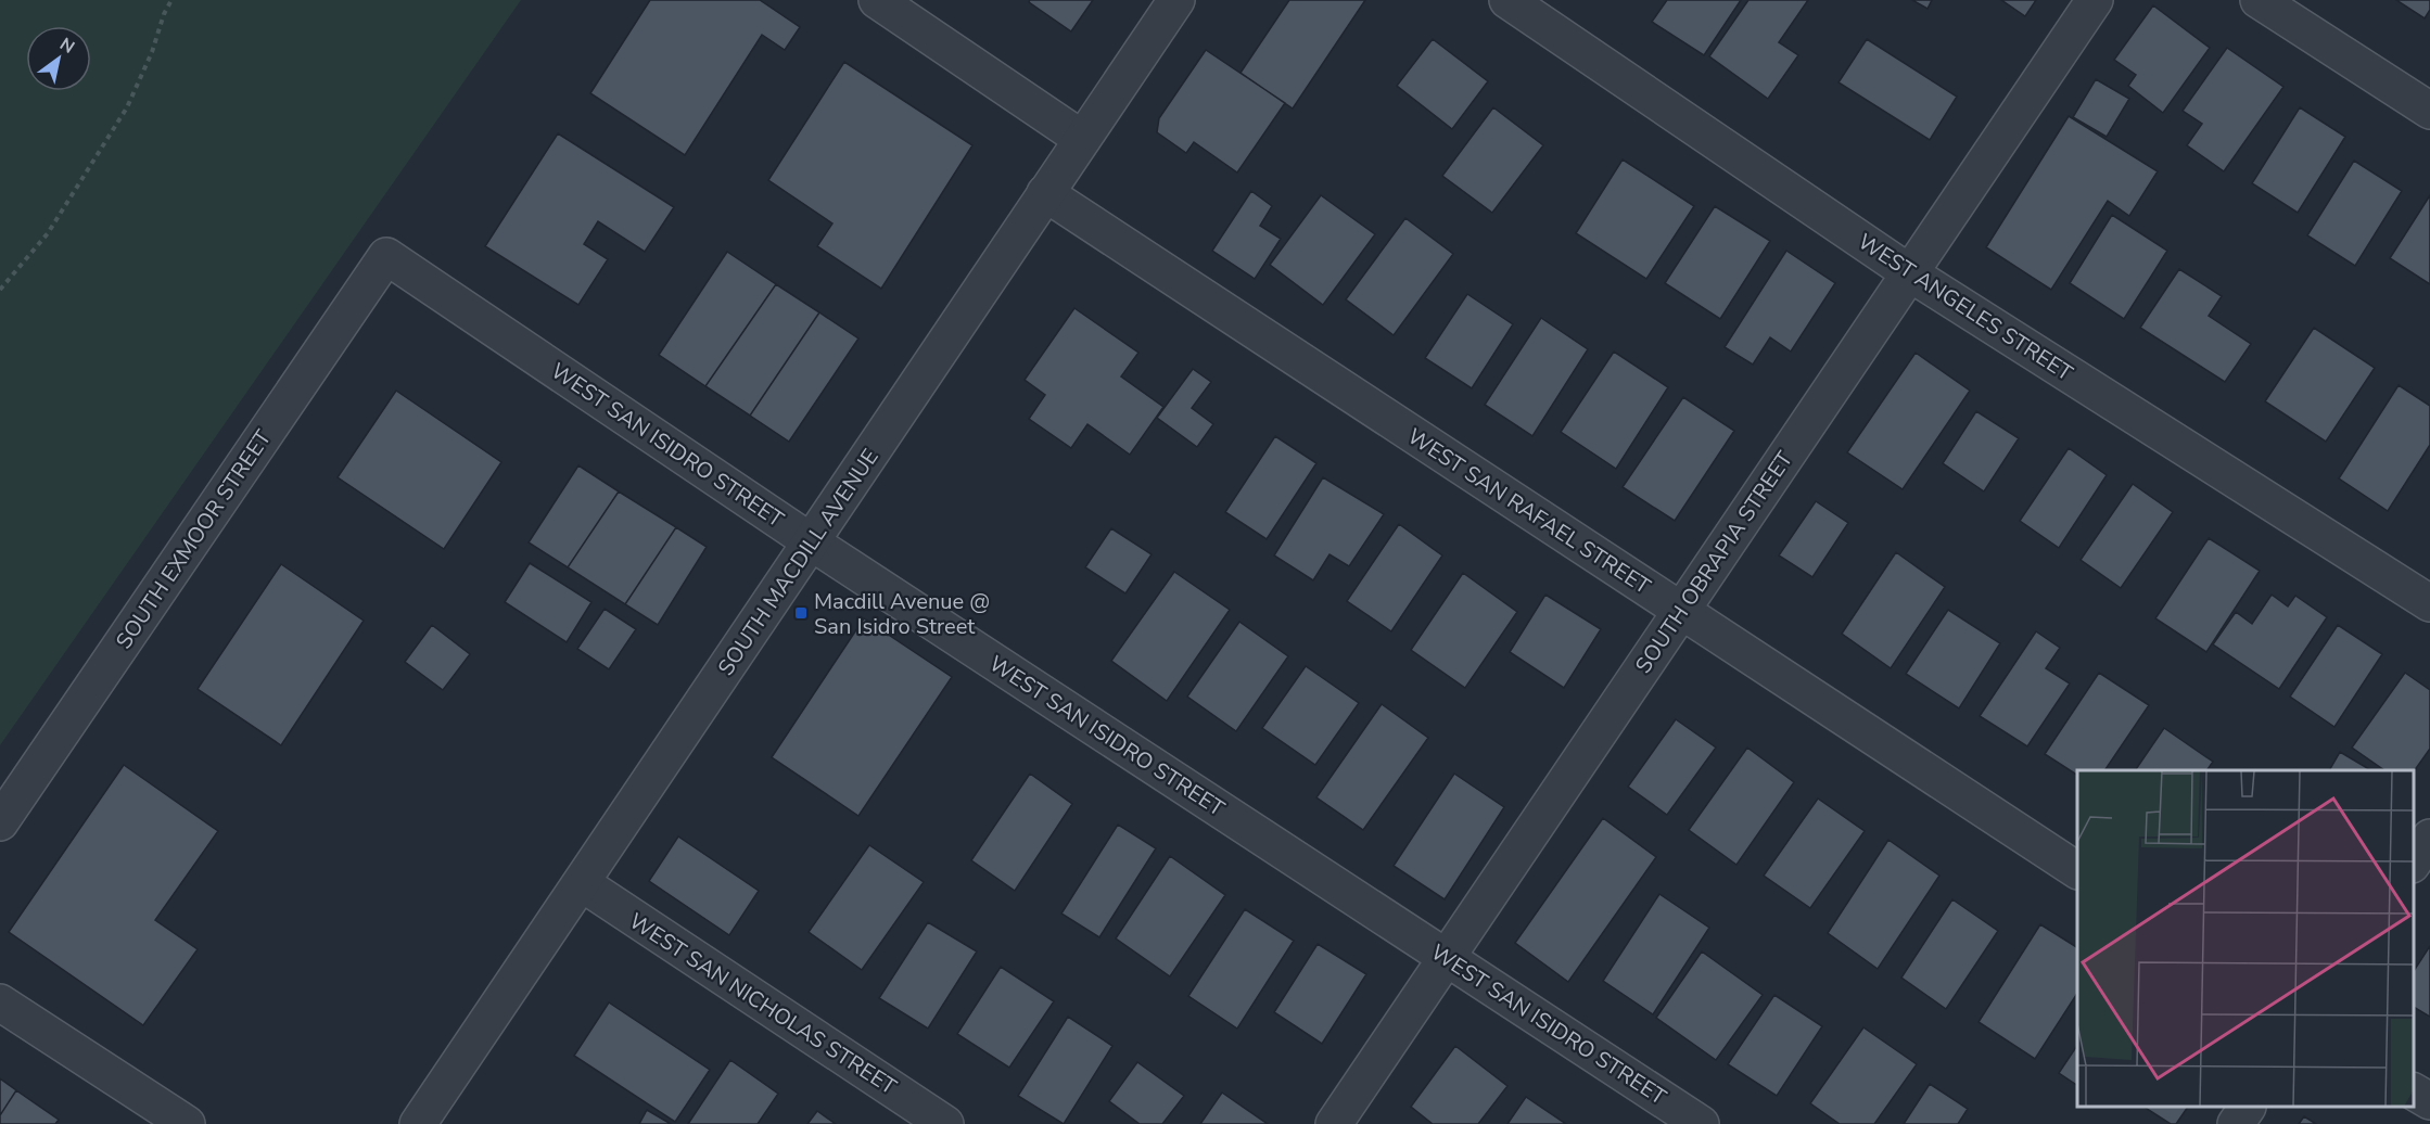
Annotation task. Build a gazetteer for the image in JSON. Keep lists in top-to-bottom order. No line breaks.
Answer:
{"streets":{"street":["WEST ANGELES STREET","WEST SAN ISIDRO STREET","WEST SAN RAFAEL STREET","SOUTH EXMOOR STREET","SOUTH MACDILL AVENUE","SOUTH OBRAPIA STREET","WEST SAN NICHOLAS STREET"]},"crossings":[["WEST ANGELES STREET","SOUTH OBRAPIA STREET"],["WEST SAN ISIDRO STREET","SOUTH EXMOOR STREET"],["WEST SAN ISIDRO STREET","SOUTH MACDILL AVENUE"],["WEST SAN ISIDRO STREET","SOUTH OBRAPIA STREET"],["WEST SAN RAFAEL STREET","SOUTH MACDILL AVENUE"],["WEST SAN RAFAEL STREET","SOUTH OBRAPIA STREET"],["SOUTH MACDILL AVENUE","WEST SAN NICHOLAS STREET"]],"places":{"transit":["Macdill Avenue @ San Isidro Street"]},"north":"top right"}
